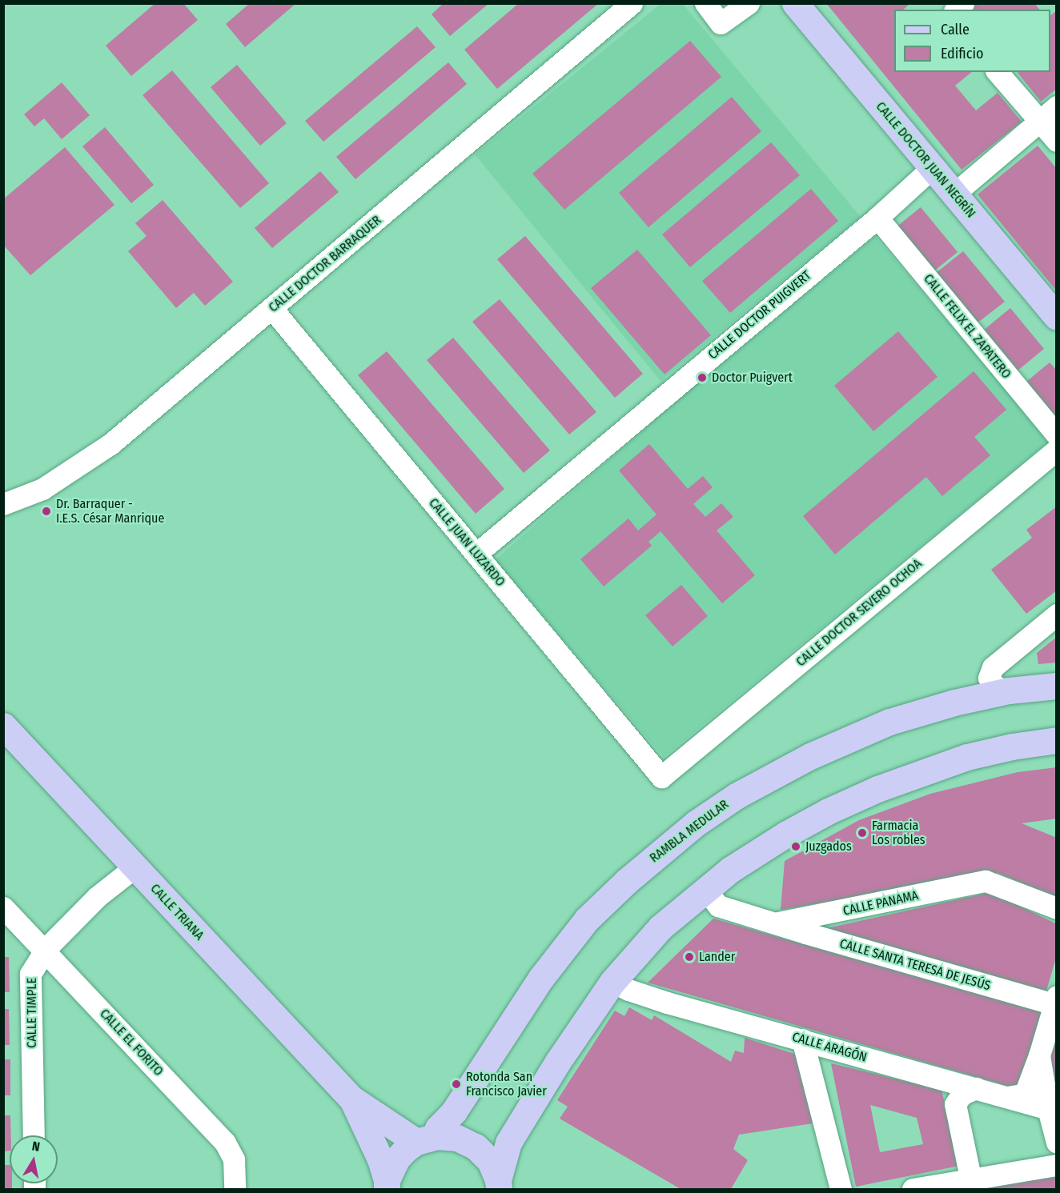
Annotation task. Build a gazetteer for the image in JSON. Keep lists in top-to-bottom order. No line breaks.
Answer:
{"streets":{"main road":["CALLE DOCTOR JUAN NEGRÍN","RAMBLA MEDULAR","CALLE TRIANA"],"street":["CALLE DOCTOR BARRAQUER","CALLE DOCTOR PUIGVERT","CALLE FELIX EL ZAPATERO","CALLE JUAN LUZARDO","CALLE DOCTOR SEVERO OCHOA","CALLE PANAMA","CALLE SANTA TERESA DE JESÚS","CALLE TIMPLE","CALLE EL FORITO","CALLE ARAGÓN"]},"crossings":[["CALLE DOCTOR JUAN NEGRÍN","CALLE DOCTOR PUIGVERT"],["CALLE DOCTOR BARRAQUER","CALLE JUAN LUZARDO"],["CALLE DOCTOR PUIGVERT","CALLE FELIX EL ZAPATERO"],["CALLE DOCTOR PUIGVERT","CALLE JUAN LUZARDO"],["CALLE JUAN LUZARDO","CALLE DOCTOR SEVERO OCHOA"],["RAMBLA MEDULAR","CALLE TRIANA"],["CALLE PANAMA","CALLE SANTA TERESA DE JESÚS"],["CALLE TRIANA","CALLE TIMPLE"],["CALLE TIMPLE","CALLE EL FORITO"]],"places":["Doctor Puigvert","Dr. Barraquer - I.E.S. César Manrique","Farmacia Los robles","Juzgados","Lander","Rotonda San Francisco Javier"],"legend":["Calle","Edificio"],"north":"top"}
